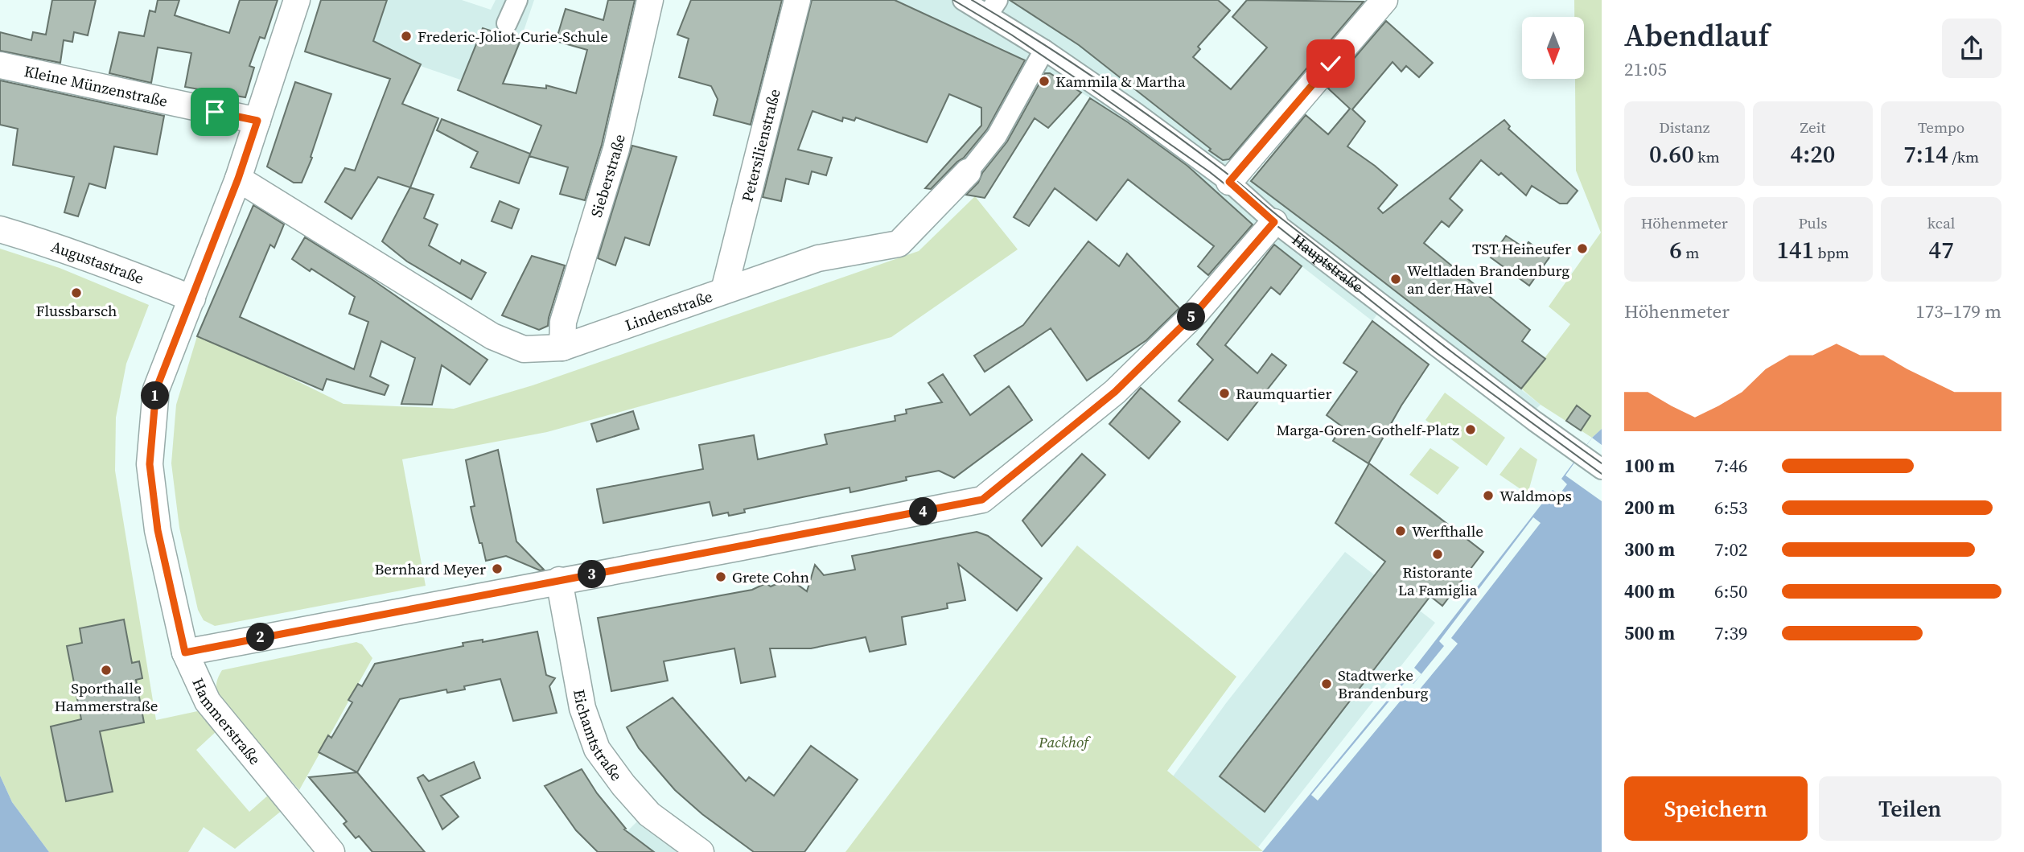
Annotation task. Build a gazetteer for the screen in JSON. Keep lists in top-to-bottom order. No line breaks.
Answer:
{"streets":{"street":["Kleine Münzenstraße","Petersilienstraße","Sieberstraße","Augustastraße","Hauptstraße","Lindenstraße","Hammerstraße","Eichamtstraße"]},"crossings":[["Kleine Münzenstraße","Hammerstraße"],["Petersilienstraße","Lindenstraße"],["Sieberstraße","Lindenstraße"],["Augustastraße","Hammerstraße"],["Hauptstraße","Lindenstraße"],["Lindenstraße","Hammerstraße"]],"parks":["Packhof"],"places":["Frederic-Joliot-Curie-Schule","Kammila & Martha","TST Heineufer","Weltladen Brandenburg an der Havel","Flussbarsch","Raumquartier","Marga-Goren-Gothelf-Platz","Waldmops","Werfthalle","Ristorante La Famiglia","Bernhard Meyer","Grete Cohn","Sporthalle Hammerstraße","Stadtwerke Brandenburg"],"north":"bottom","page":{"heading":["Abendlauf","21:05"],"stats":[["Distanz","0.60 km"],["Zeit","4:20"],["Tempo","7:14 /km"],["Höhenmeter","6 m"],["Puls","141 bpm"],["kcal","47"]],"chart":["Höhenmeter","173–179 m"],"pins":["5","1","4","3","2"],"list":[{"name":"100 m","note":"7:46"},{"name":"200 m","note":"6:53"},{"name":"300 m","note":"7:02"},{"name":"400 m","note":"6:50"},{"name":"500 m","note":"7:39"}],"buttons":["Speichern","Teilen"]}}
